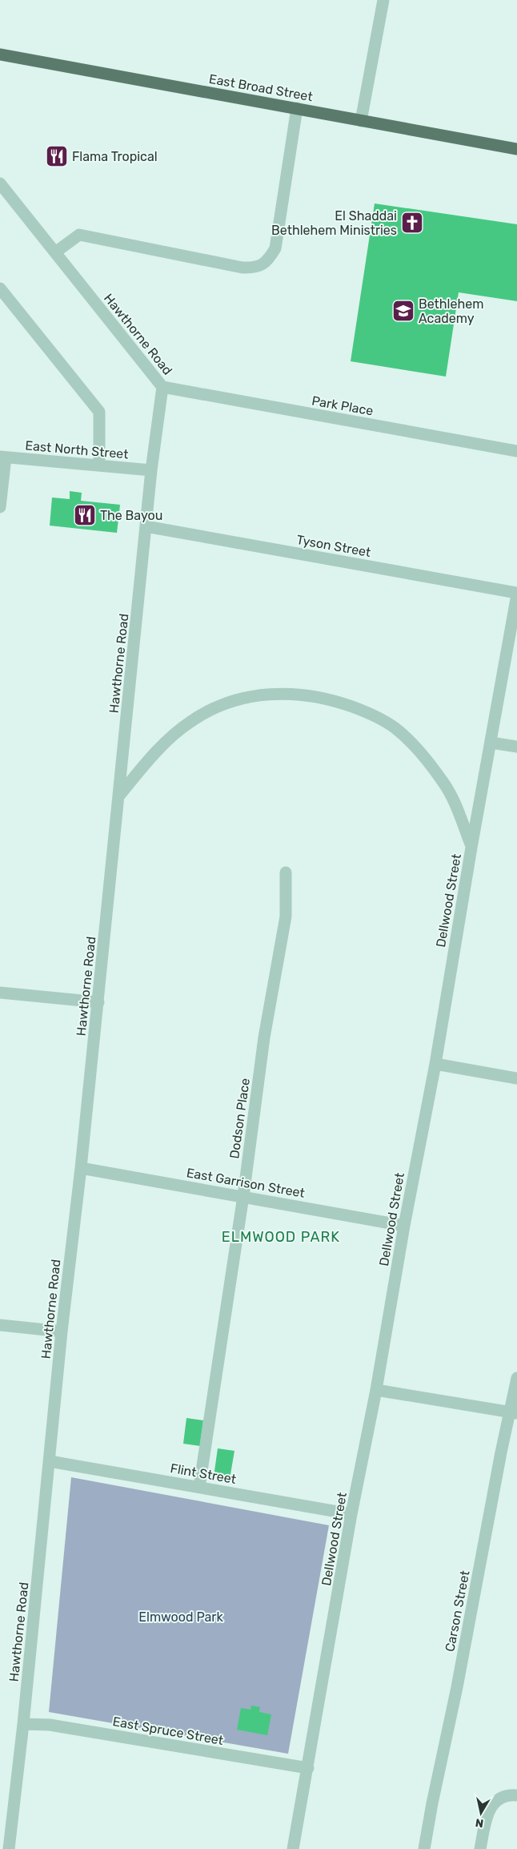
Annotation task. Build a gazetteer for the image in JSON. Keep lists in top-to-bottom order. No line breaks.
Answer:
{"streets":{"main road":["East Broad Street"],"street":["Hawthorne Road","Park Place","East North Street","Tyson Street","Dellwood Street","Dodson Place","East Garrison Street","Flint Street","Carson Street","East Spruce Street"]},"crossings":[["Hawthorne Road","Park Place"],["Hawthorne Road","East North Street"],["Hawthorne Road","Tyson Street"],["Hawthorne Road","East Garrison Street"],["Hawthorne Road","Flint Street"],["Hawthorne Road","East Spruce Street"],["Tyson Street","Dellwood Street"],["Dellwood Street","East Garrison Street"],["Dellwood Street","Flint Street"],["Dellwood Street","East Spruce Street"],["Dodson Place","East Garrison Street"],["Dodson Place","Flint Street"]],"districts":["ELMWOOD PARK"],"parks":["Elmwood Park"],"places":{"restaurant":["Flama Tropical","The Bayou"],"church":["El Shaddai Bethlehem Ministries"],"school or university":["Bethlehem Academy"]},"north":"bottom"}
